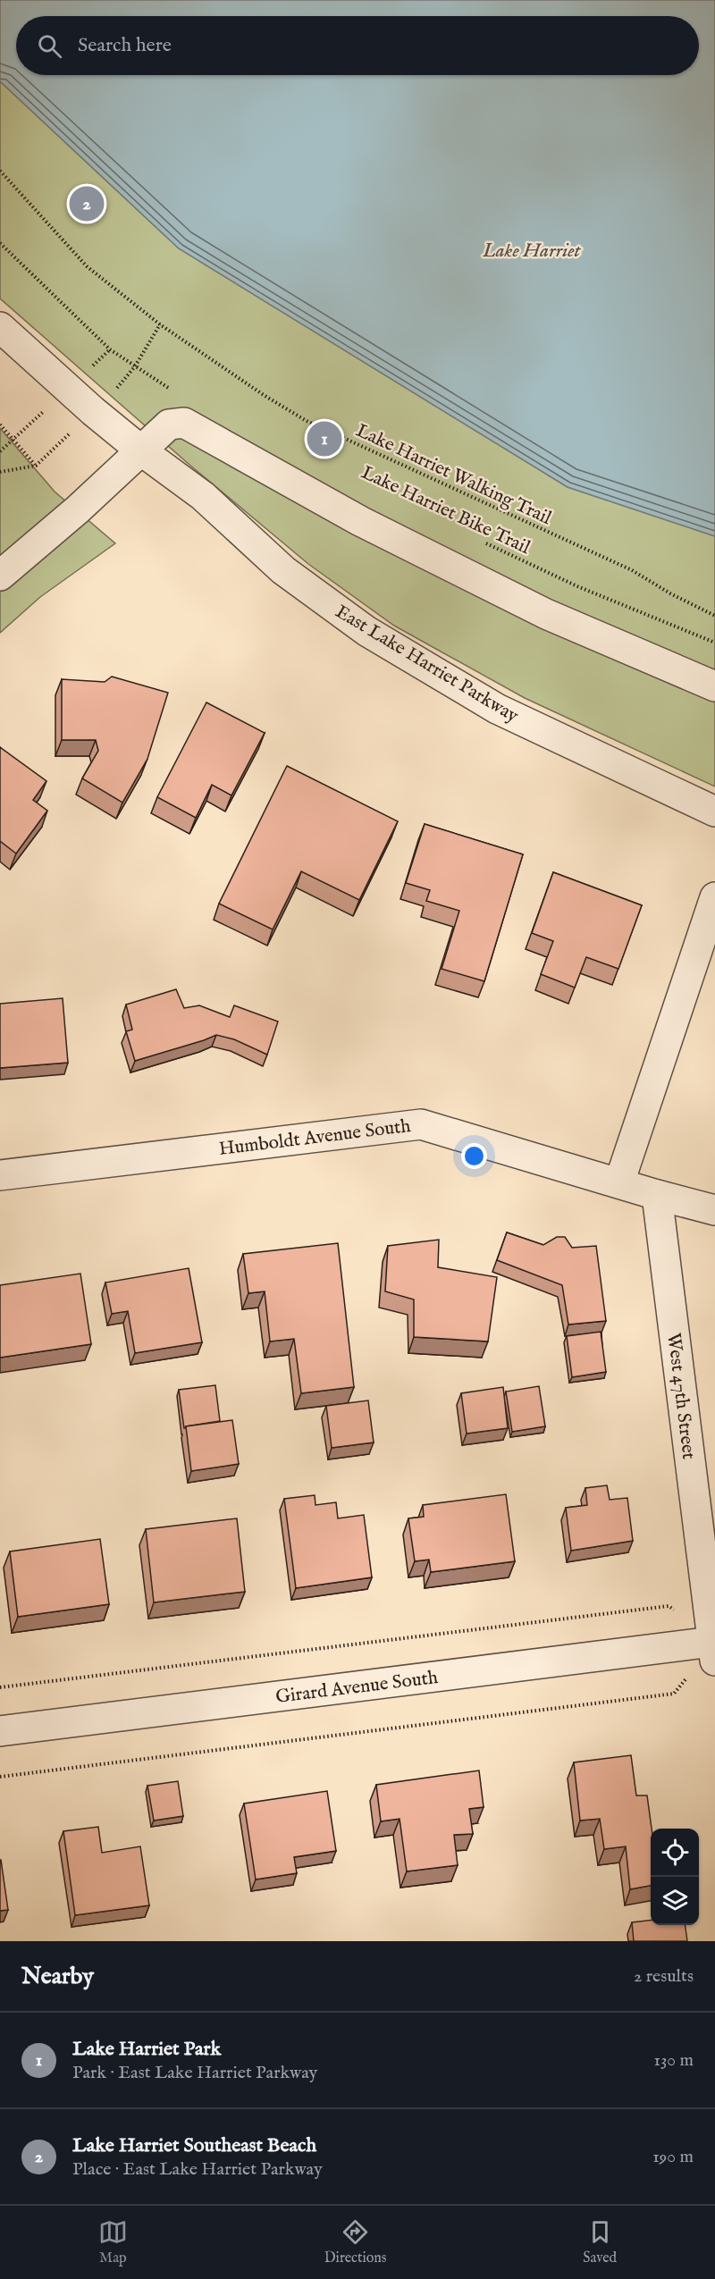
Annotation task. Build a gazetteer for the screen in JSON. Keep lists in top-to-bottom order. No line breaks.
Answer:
{"streets":{"street":["East Lake Harriet Parkway","Humboldt Avenue South","West 47th Street","Girard Avenue South"],"path":["Lake Harriet Walking Trail","Lake Harriet Bike Trail"]},"crossings":[["Humboldt Avenue South","West 47th Street"],["West 47th Street","Girard Avenue South"]],"water":["Lake Harriet"],"page":{"search":"Search here","pins":["2","1"],"heading":["Nearby","2 results"],"list":[{"mark":"1","name":"Lake Harriet Park","note":"Park · East Lake Harriet Parkway","value":"130 m"},{"mark":"2","name":"Lake Harriet Southeast Beach","note":"Place · East Lake Harriet Parkway","value":"190 m"}],"nav":["Map","Directions","Saved"]}}
